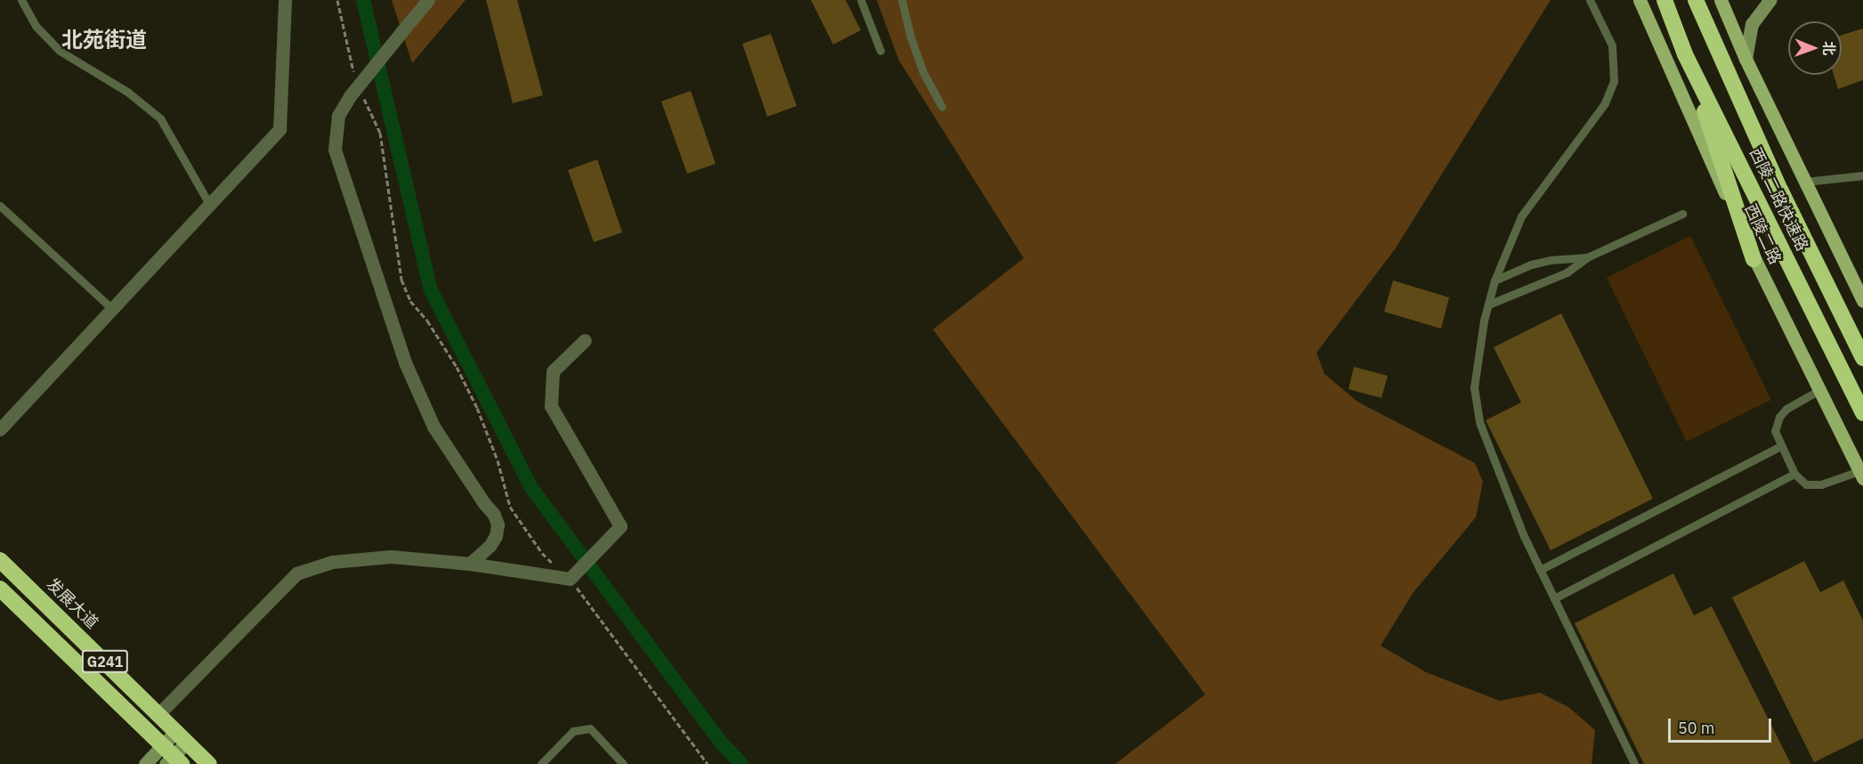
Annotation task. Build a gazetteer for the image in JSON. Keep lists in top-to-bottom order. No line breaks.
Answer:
{"streets":{"highway":["西陵二路快速路","发展大道","G241"],"main road":["西陵二路"]},"districts":["北苑街道"],"scale_bar":"50 m","north":"right"}
